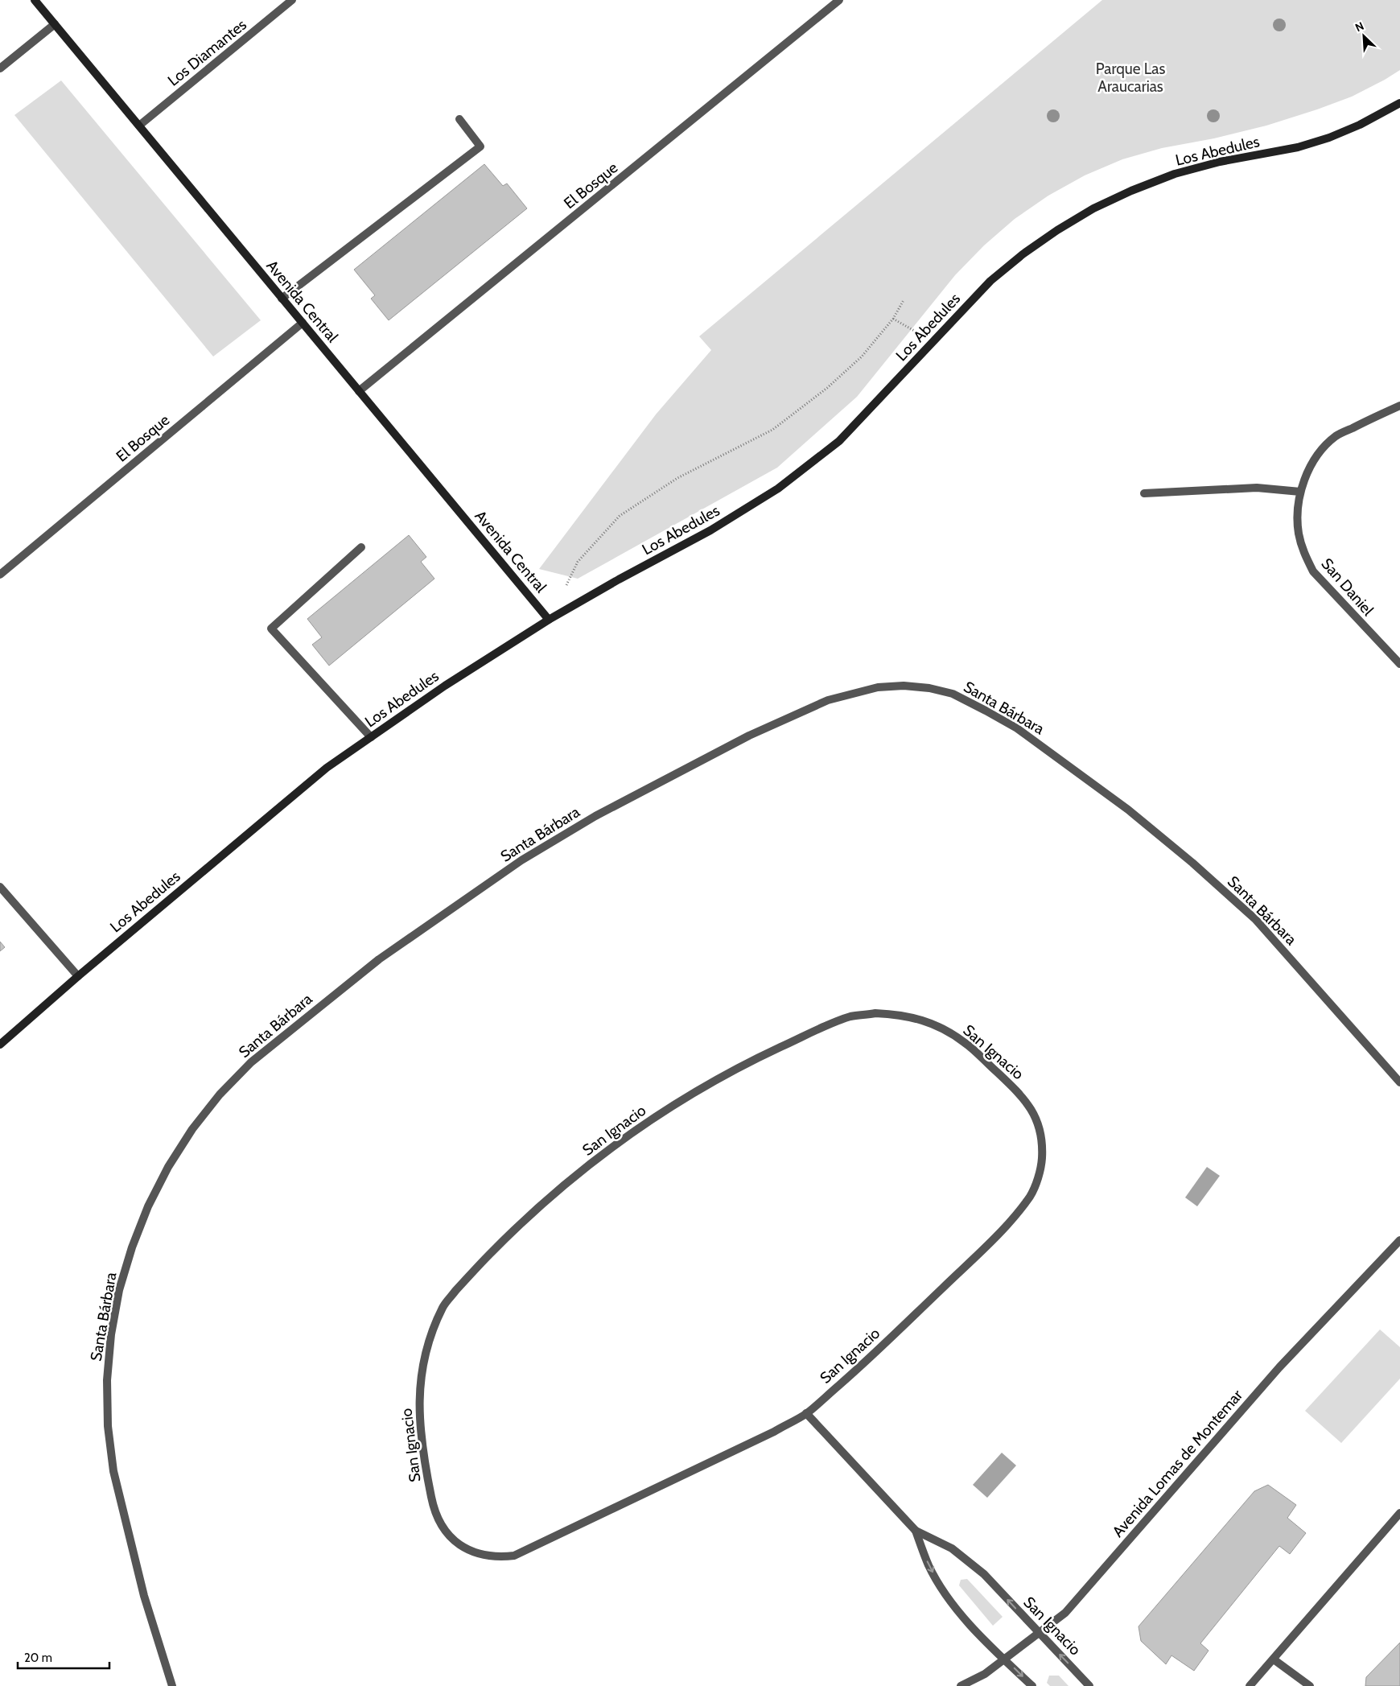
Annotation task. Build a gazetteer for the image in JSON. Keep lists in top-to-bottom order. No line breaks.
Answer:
{"streets":{"street":["Los Diamantes","Los Abedules","El Bosque","Avenida Central","San Daniel","Santa Bárbara","San Ignacio","Avenida Lomas de Montemar"]},"crossings":[["Los Diamantes","Avenida Central"],["Los Abedules","Avenida Central"],["El Bosque","Avenida Central"],["San Ignacio","Avenida Lomas de Montemar"]],"parks":["Parque Las Araucarias"],"scale_bar":"20 m","north":"top left"}
